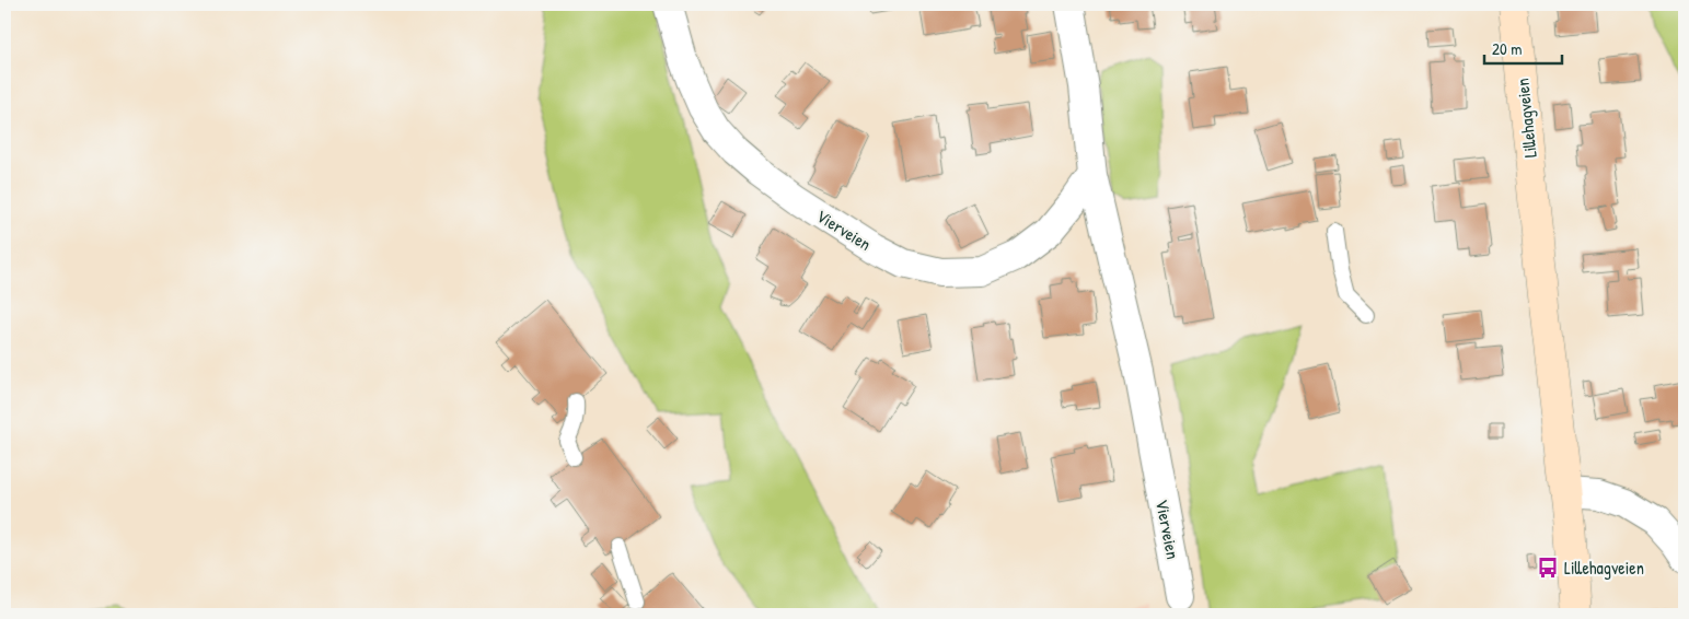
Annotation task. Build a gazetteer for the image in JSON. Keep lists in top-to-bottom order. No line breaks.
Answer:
{"streets":{"street":["Lillehagveien","Vierveien"]},"places":{"bus stop":["Lillehagveien"]},"scale_bar":"20 m"}
